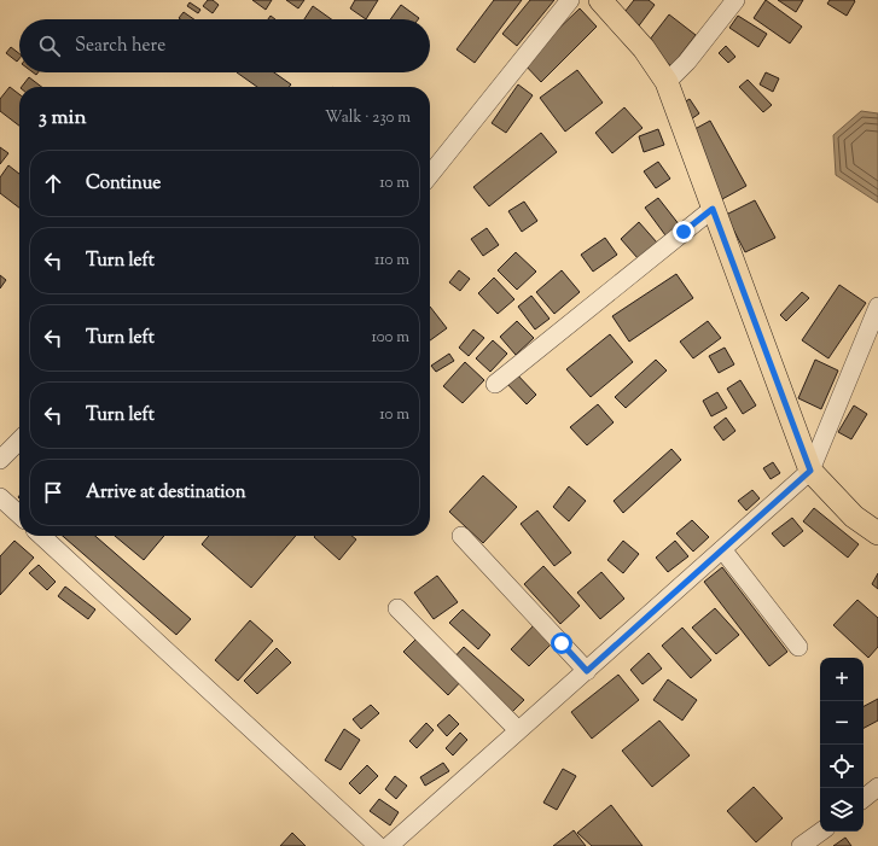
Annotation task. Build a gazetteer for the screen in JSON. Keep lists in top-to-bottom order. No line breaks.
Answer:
{"page":{"search":"Search here","heading":["3 min","Walk · 230 m"],"list":[["Continue","10 m"],["Turn left","110 m"],["Turn left","100 m"],["Turn left","10 m"],"Arrive at destination"],"map_buttons":["+","−"]}}
